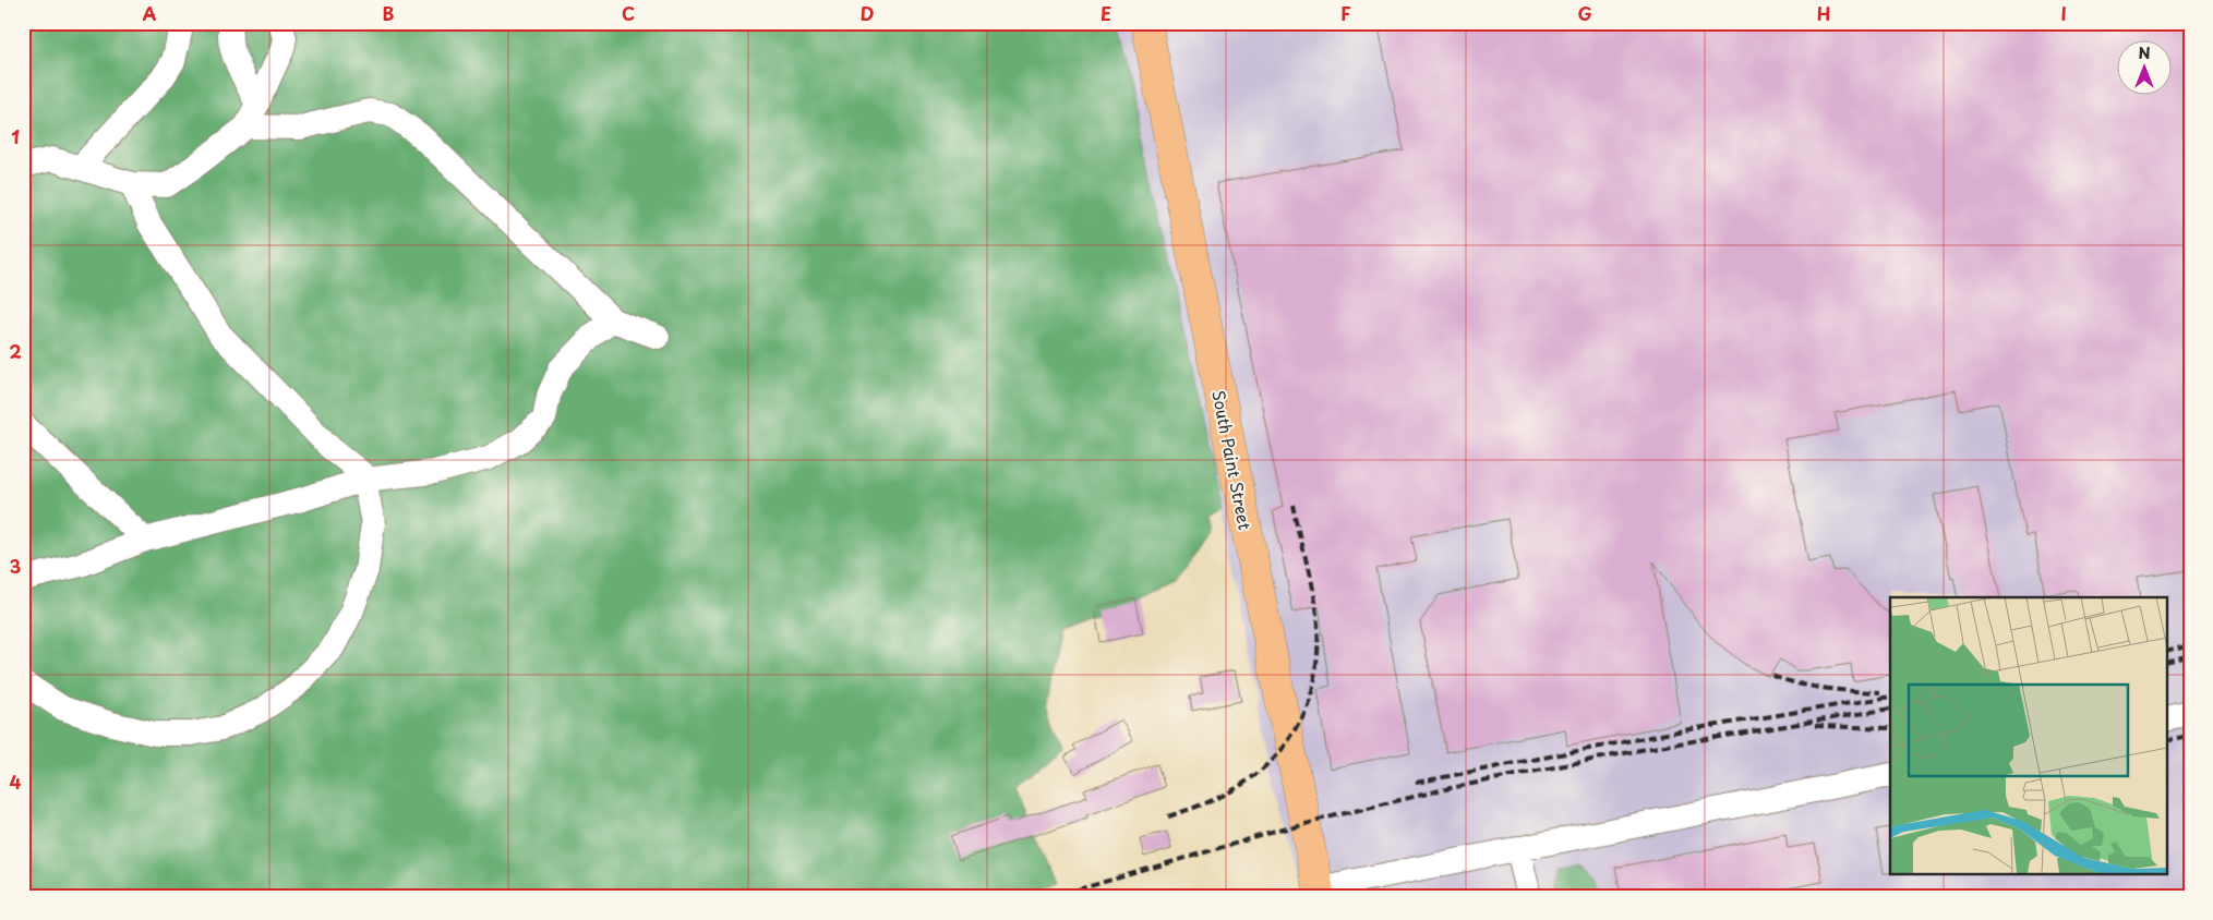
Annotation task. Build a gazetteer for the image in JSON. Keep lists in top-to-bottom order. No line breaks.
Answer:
{"streets":{"main road":["South Paint Street"]},"north":"top","grid":{"columns":["A","B","C","D","E","F","G","H","I"],"rows":["1","2","3","4"]}}
